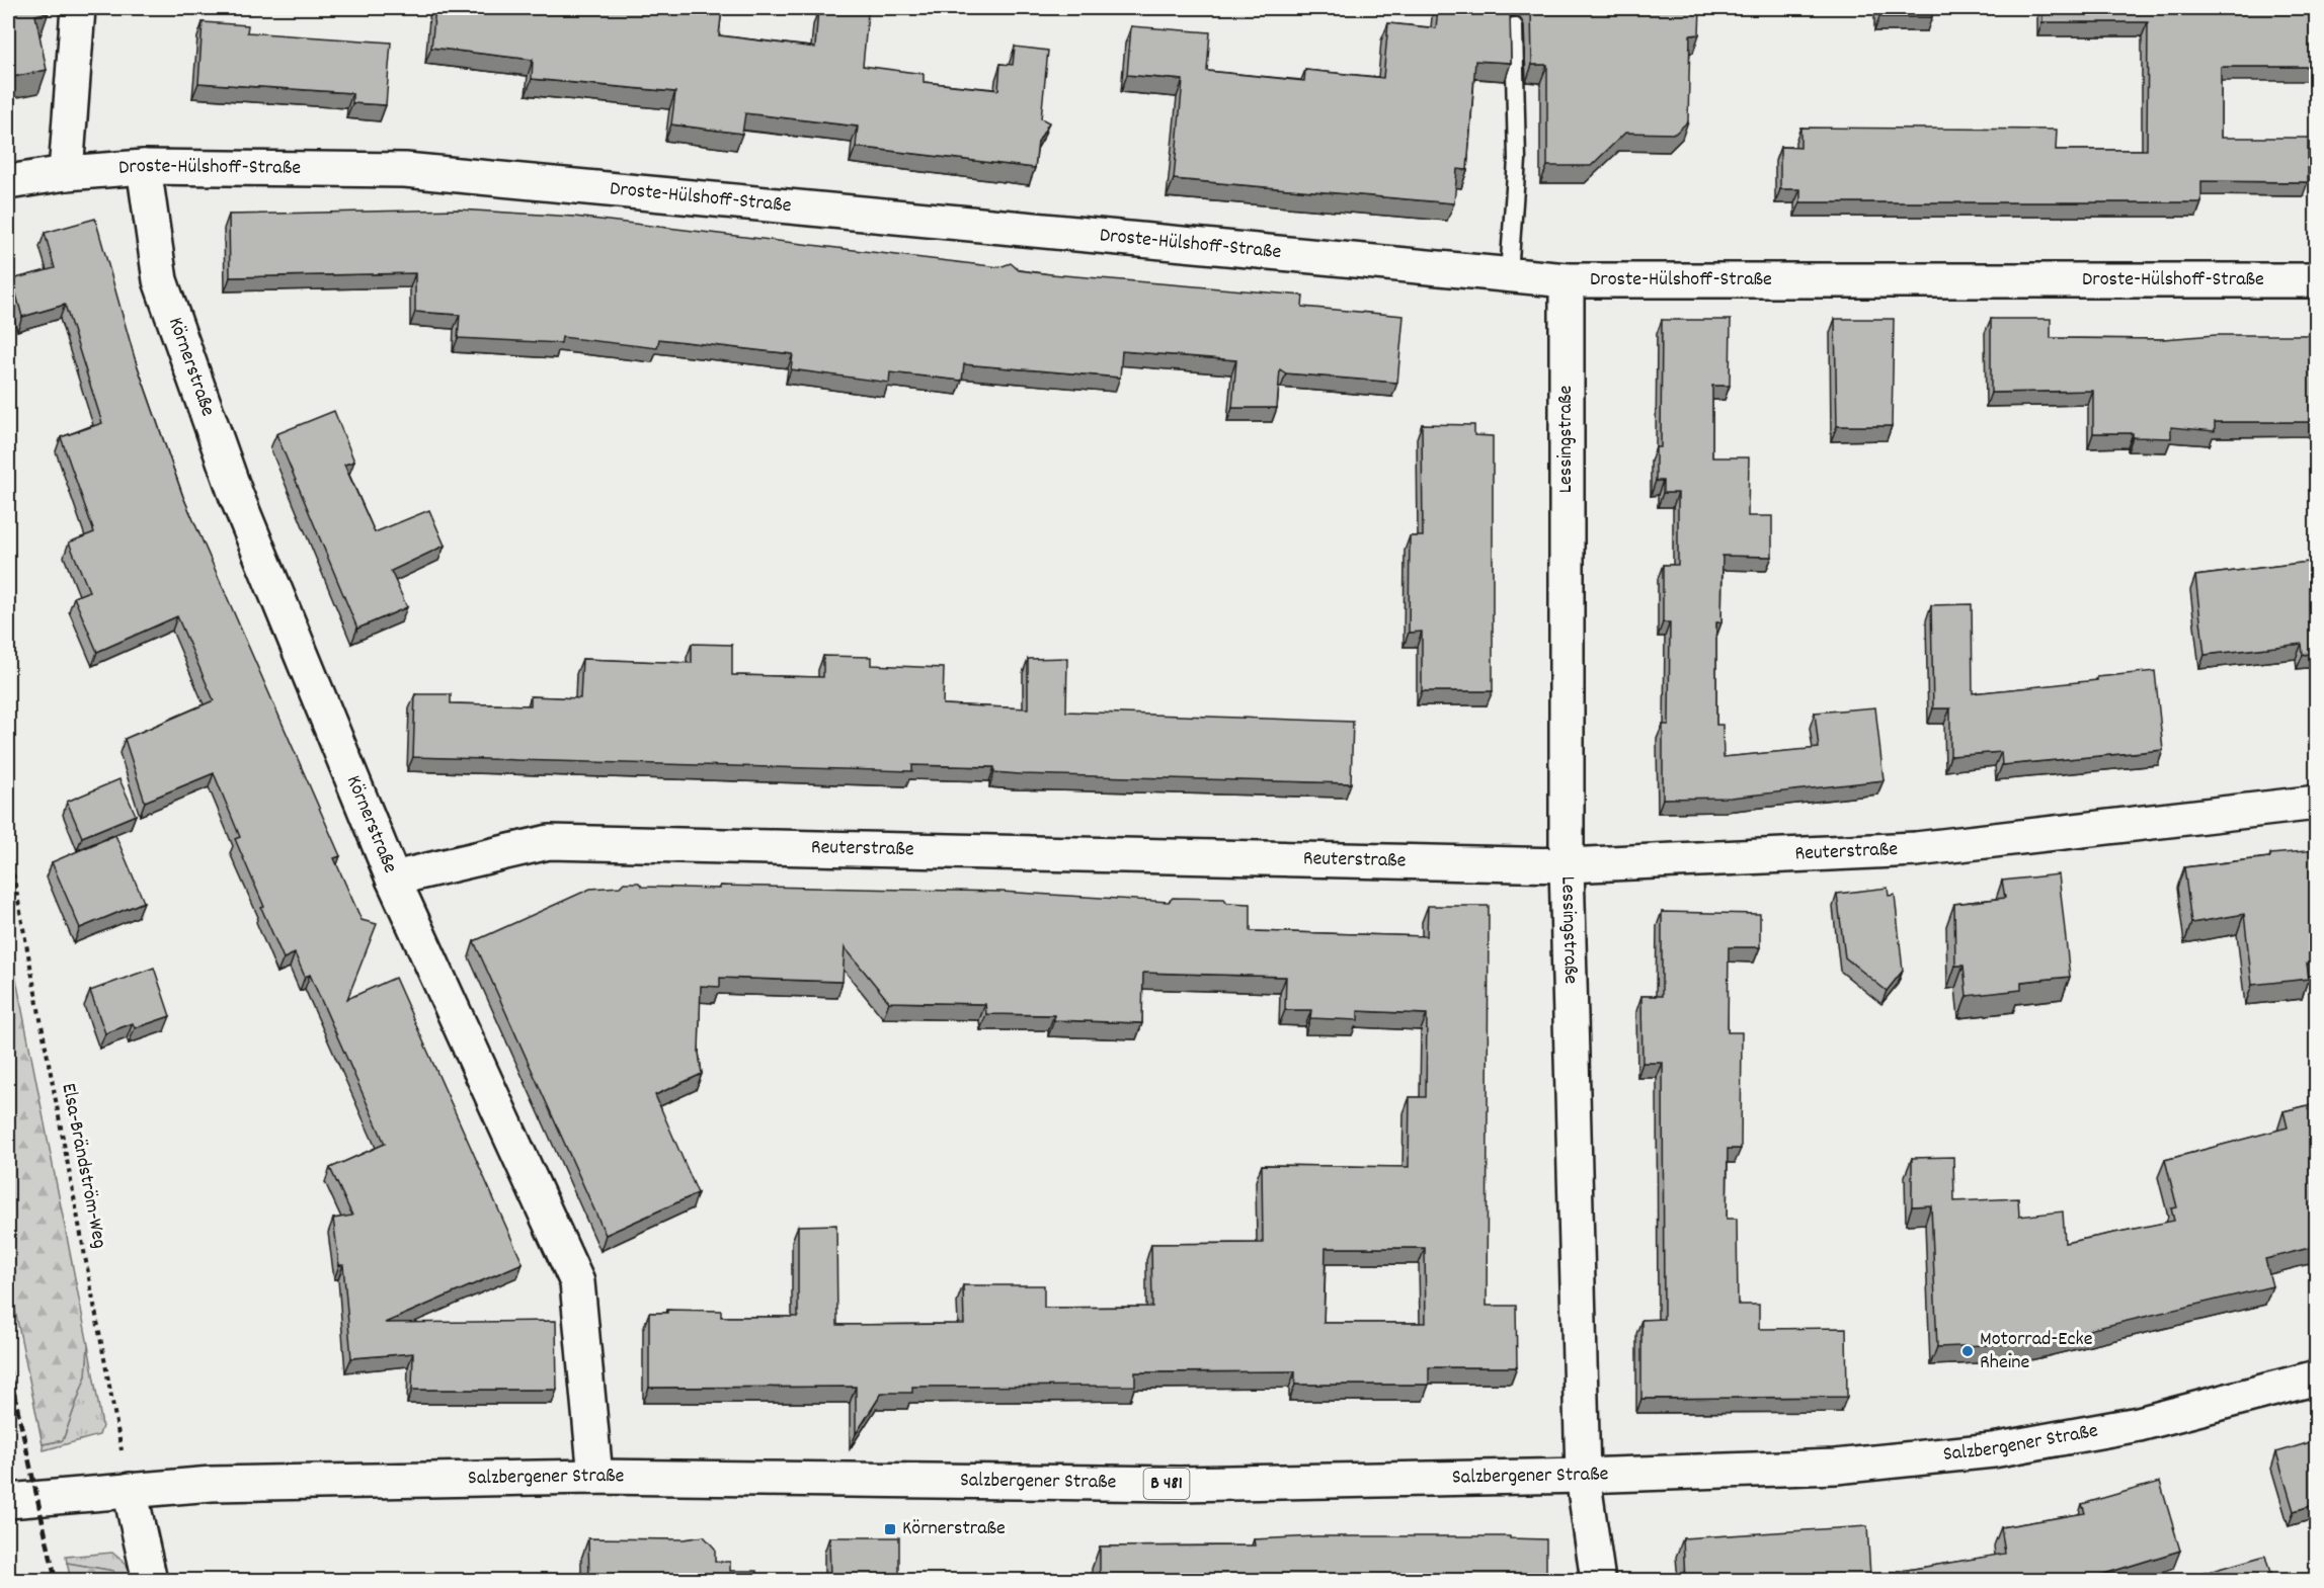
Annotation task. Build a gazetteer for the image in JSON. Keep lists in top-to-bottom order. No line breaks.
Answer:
{"streets":{"street":["Droste-Hülshoff-Straße","Körnerstraße","Lessingstraße","Reuterstraße","Salzbergener Straße","B 481"],"path":["Elsa-Brändström-Weg"]},"crossings":[["Droste-Hülshoff-Straße","Körnerstraße"],["Droste-Hülshoff-Straße","Lessingstraße"],["Körnerstraße","Reuterstraße"],["Körnerstraße","Salzbergener Straße"],["Lessingstraße","Reuterstraße"],["Lessingstraße","Salzbergener Straße"],["Elsa-Brändström-Weg","Salzbergener Straße"]],"places":{"other":["Motorrad-Ecke Rheine"],"transit":["Körnerstraße"]}}
